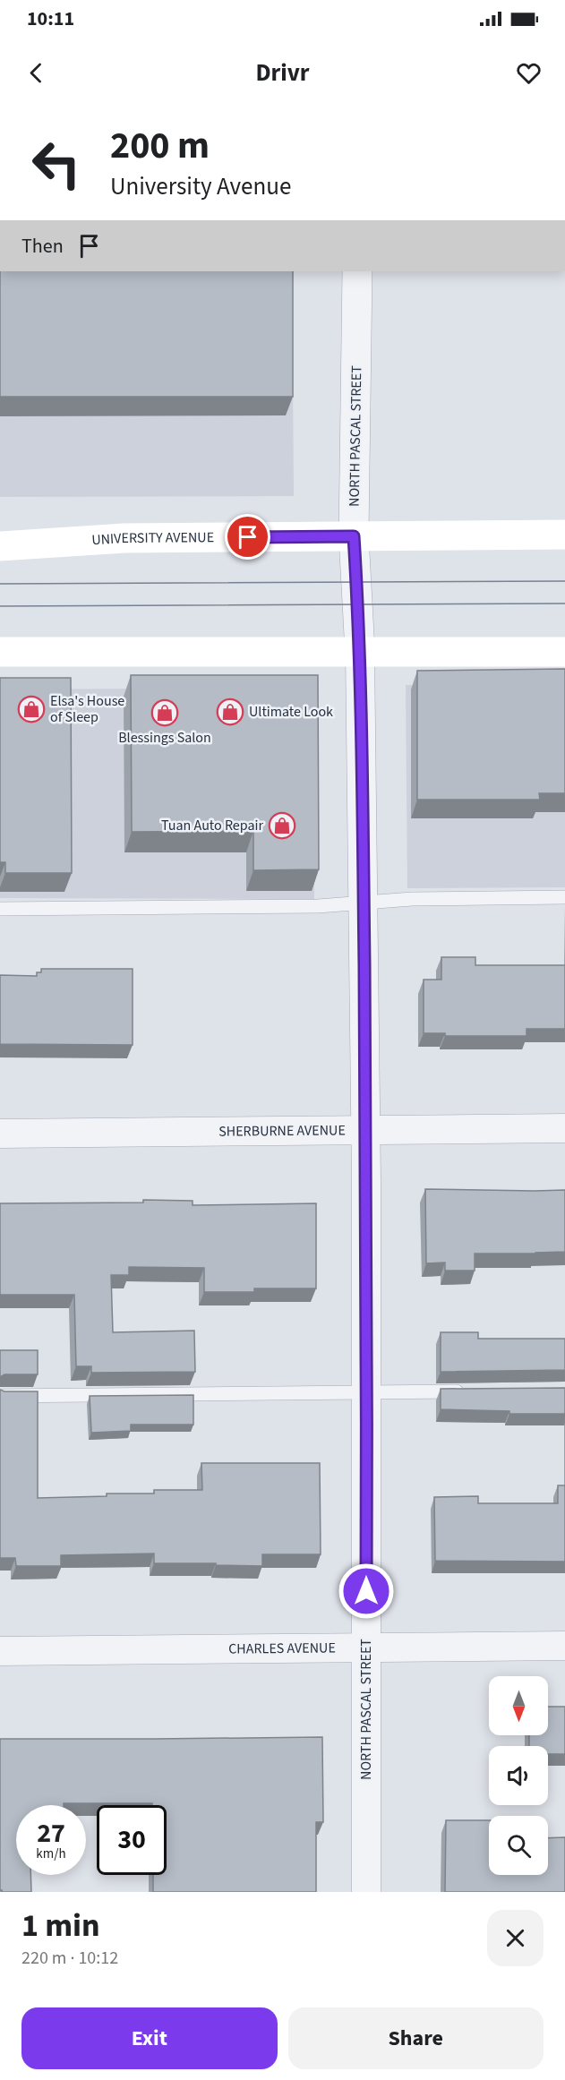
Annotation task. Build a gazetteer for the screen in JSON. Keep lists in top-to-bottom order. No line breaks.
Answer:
{"streets":{"main road":["UNIVERSITY AVENUE"],"street":["NORTH PASCAL STREET","SHERBURNE AVENUE","CHARLES AVENUE"]},"crossings":[["NORTH PASCAL STREET","UNIVERSITY AVENUE"],["NORTH PASCAL STREET","SHERBURNE AVENUE"],["NORTH PASCAL STREET","CHARLES AVENUE"]],"places":{"shop":["Elsa's House of Sleep","Ultimate Look","Blessings Salon","Tuan Auto Repair"]},"north":"bottom","page":{"status":"10:11","header":"Drivr","turn":["200 m","University Avenue"],"then":"Then","speed":"27 km/h","limit":"30","heading":["1 min","220 m · 10:12"],"buttons":["Exit","Share"]}}
